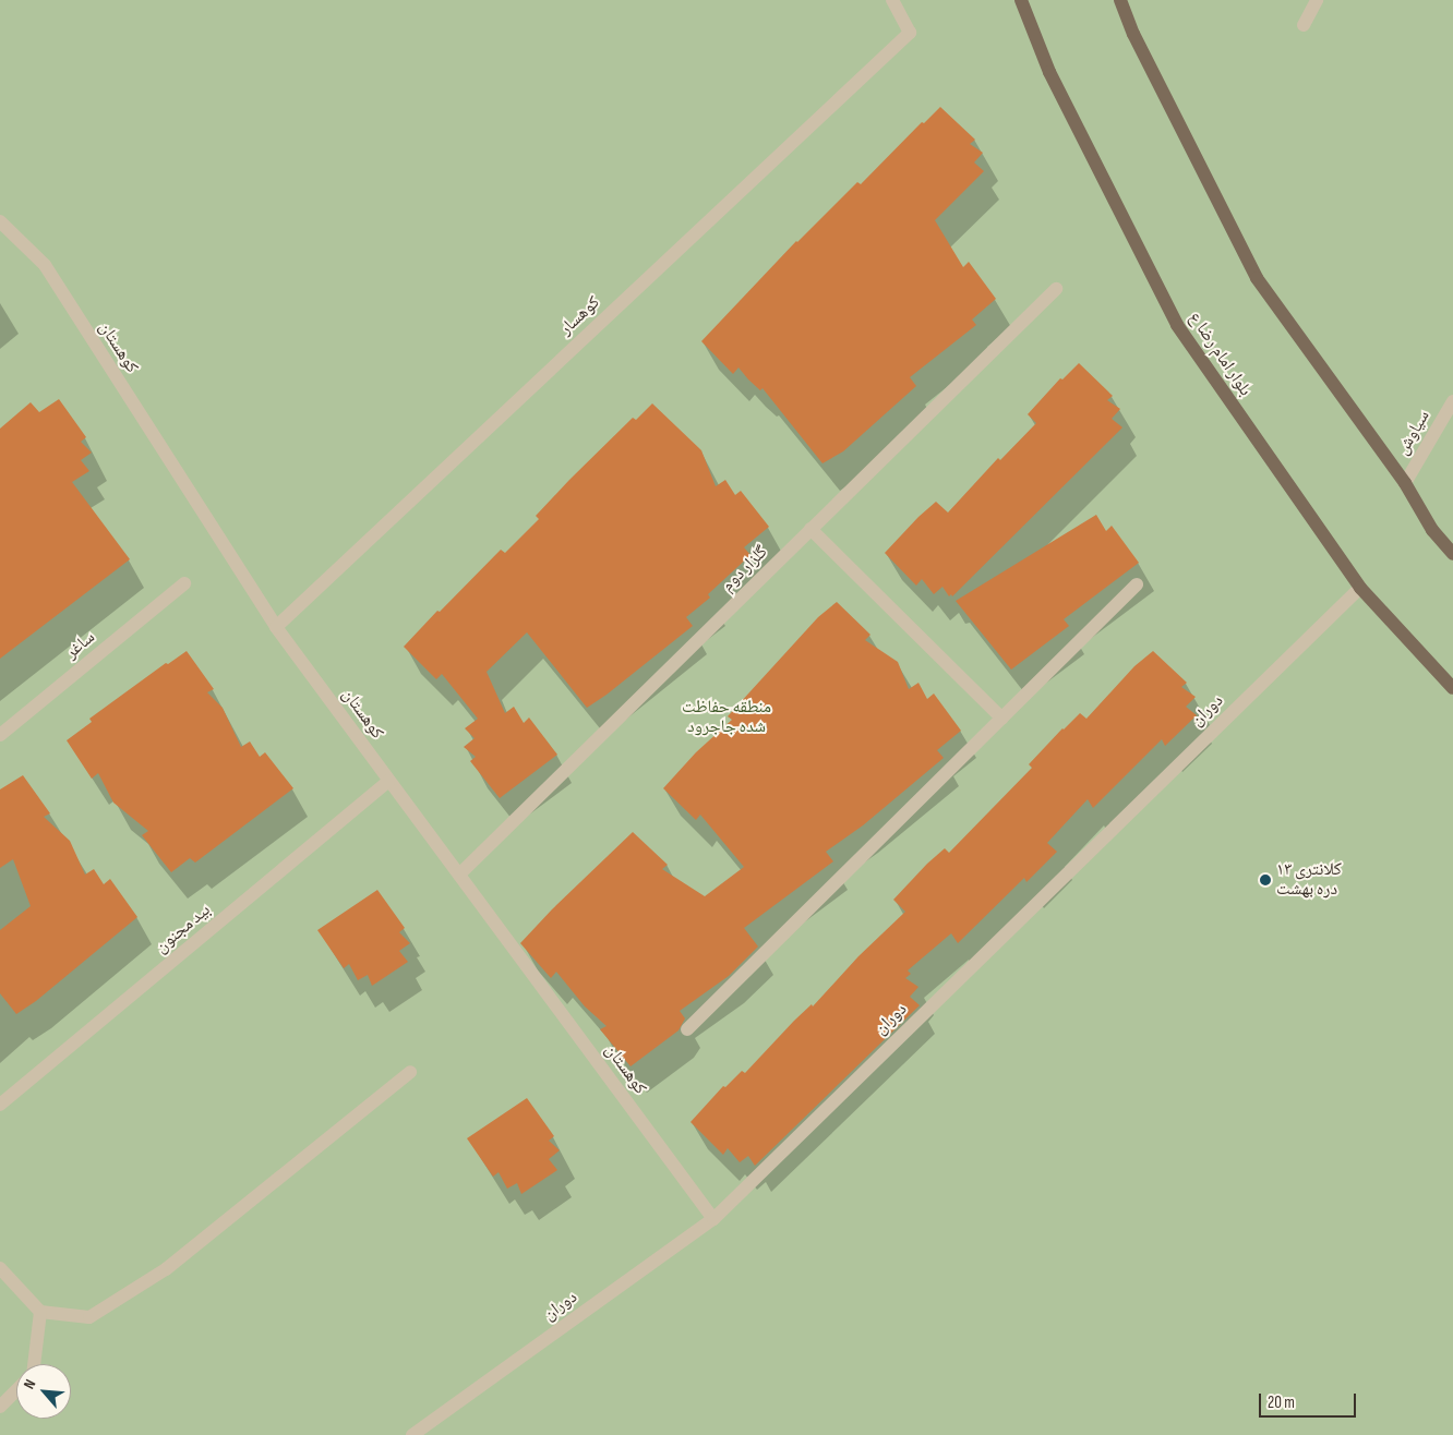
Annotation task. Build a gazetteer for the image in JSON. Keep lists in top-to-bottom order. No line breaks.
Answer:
{"streets":{"main road":["بلوار امام رضا ع"],"street":["کوهسار","کوهستان","سیاوش","گلزار دوم","ساغر","دوران","بید مجنون"]},"crossings":[["کوهسار","کوهستان"],["کوهستان","گلزار دوم"],["کوهستان","دوران"],["کوهستان","بید مجنون"],["بلوار امام رضا ع","دوران"]],"parks":["منطقه حفاظت شده جاجرود"],"places":["کلانتری ۱۳ دره بهشت"],"scale_bar":"20 m","north":"top left"}
